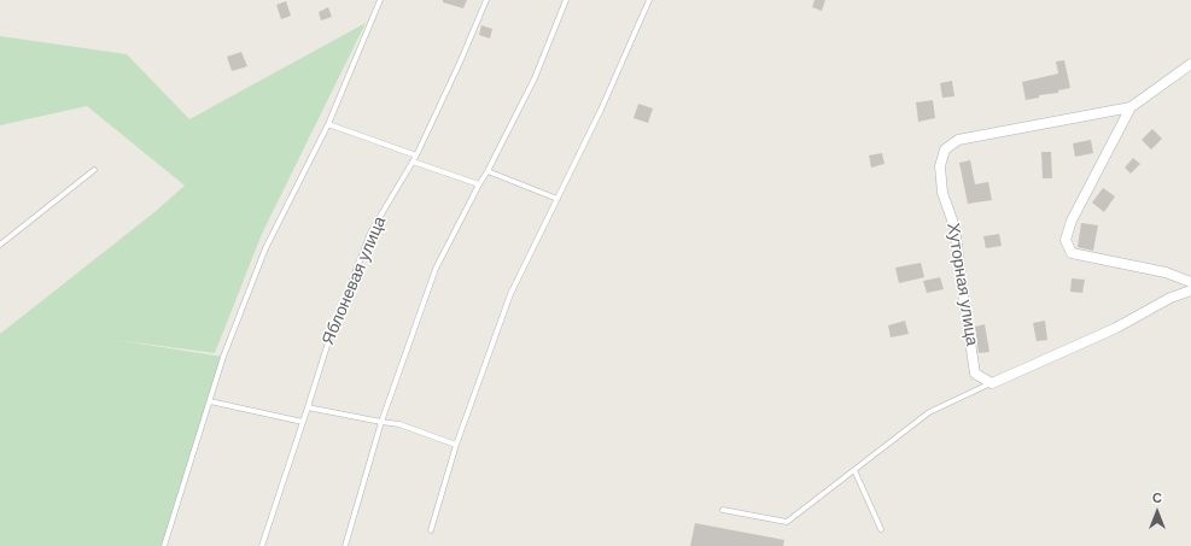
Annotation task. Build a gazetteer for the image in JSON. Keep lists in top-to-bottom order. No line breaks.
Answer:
{"streets":{"street":["Хуторная улица"],"lane":["Яблоневая улица"]},"north":"top"}
